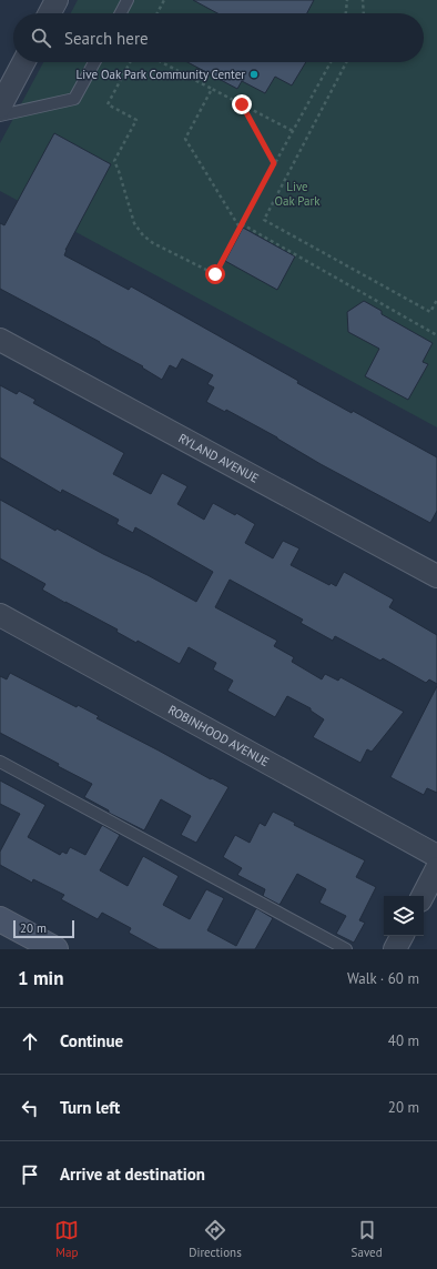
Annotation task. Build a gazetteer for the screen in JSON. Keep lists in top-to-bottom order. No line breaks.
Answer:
{"streets":{"street":["RYLAND AVENUE","ROBINHOOD AVENUE"]},"parks":["Live Oak Park"],"places":["Live Oak Park Community Center"],"scale_bar":"20 m","page":{"search":"Search here","scale":"20 m","heading":["1 min","Walk · 60 m"],"list":[["Continue","40 m"],["Turn left","20 m"],"Arrive at destination"],"nav":["Map","Directions","Saved"]}}
